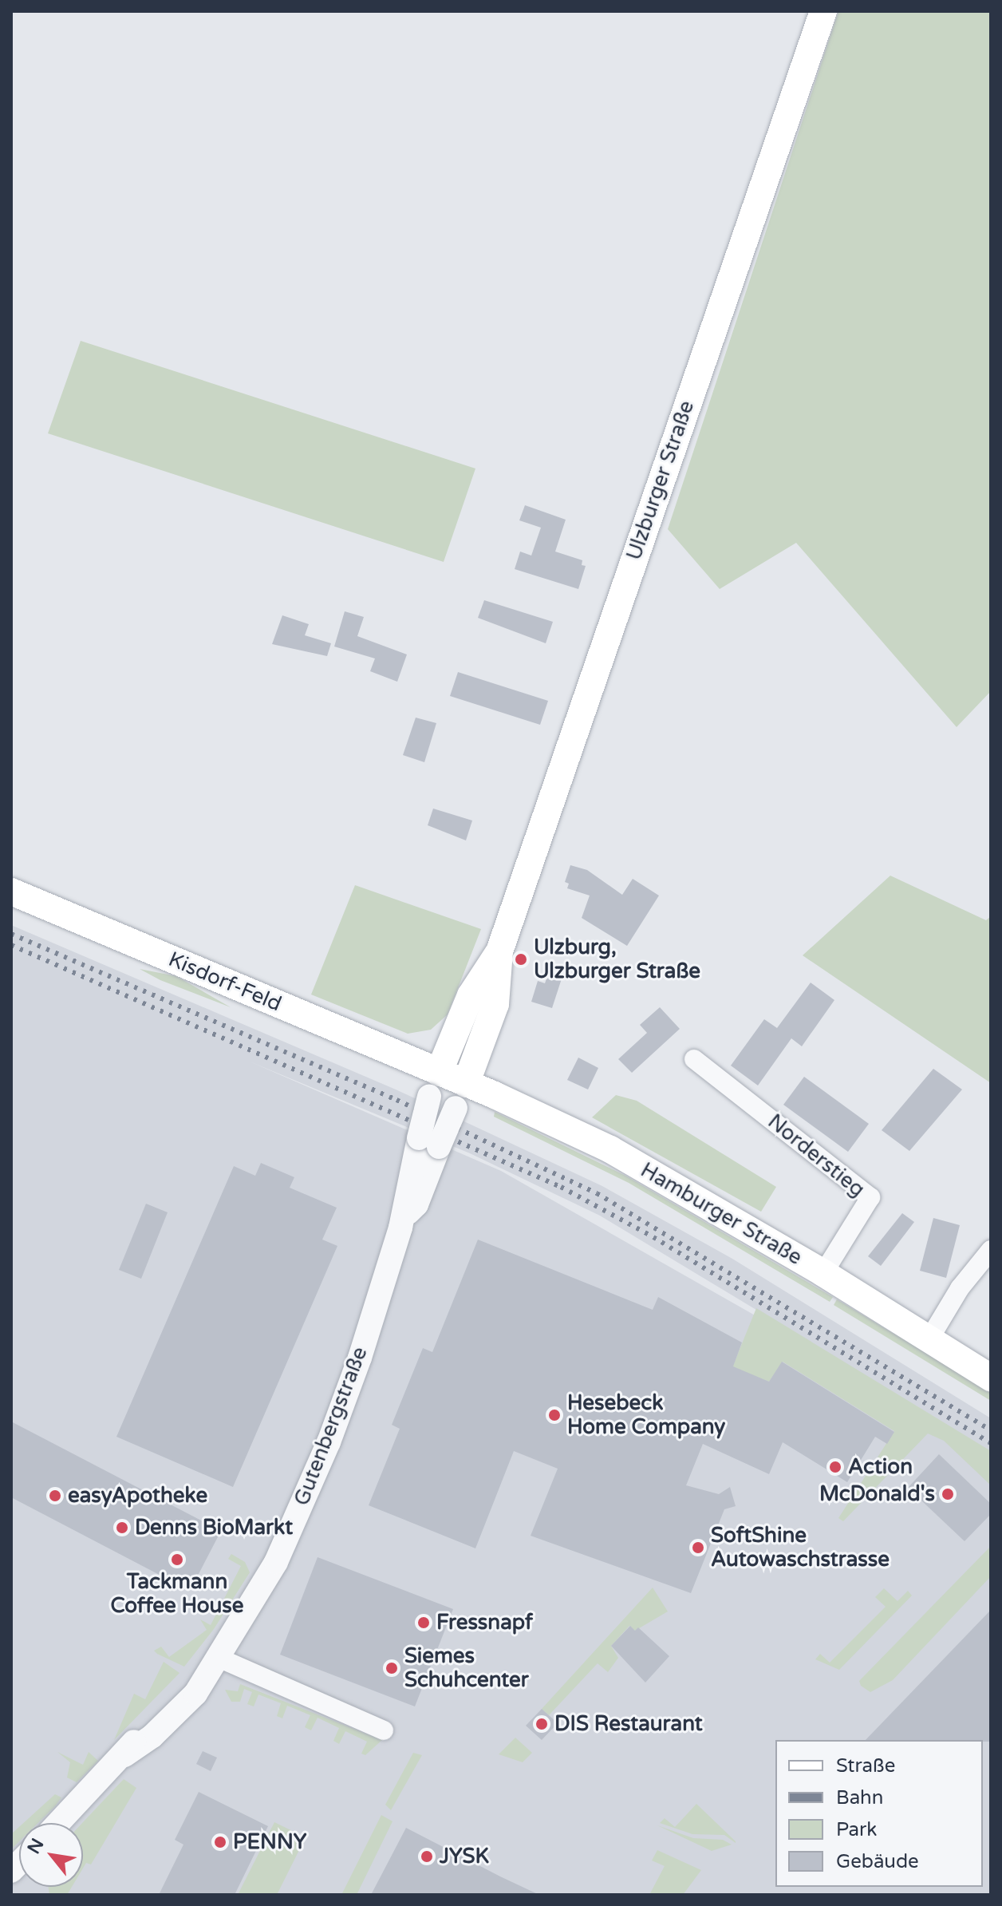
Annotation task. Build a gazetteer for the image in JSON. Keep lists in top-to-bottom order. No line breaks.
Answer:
{"streets":{"main road":["Ulzburger Straße","Kisdorf-Feld","Hamburger Straße"],"street":["Norderstieg","Gutenbergstraße"]},"crossings":[["Ulzburger Straße","Kisdorf-Feld"],["Ulzburger Straße","Hamburger Straße"],["Ulzburger Straße","Gutenbergstraße"],["Kisdorf-Feld","Hamburger Straße"],["Kisdorf-Feld","Gutenbergstraße"],["Norderstieg","Hamburger Straße"],["Hamburger Straße","Gutenbergstraße"]],"places":["Ulzburg, Ulzburger Straße","Hesebeck Home Company","Action","McDonald's","easyApotheke","Denns BioMarkt","SoftShine Autowaschstrasse","Tackmann Coffee House","Fressnapf","Siemes Schuhcenter","DIS Restaurant","PENNY","JYSK"],"legend":["Straße","Bahn","Park","Gebäude"],"north":"top left"}
